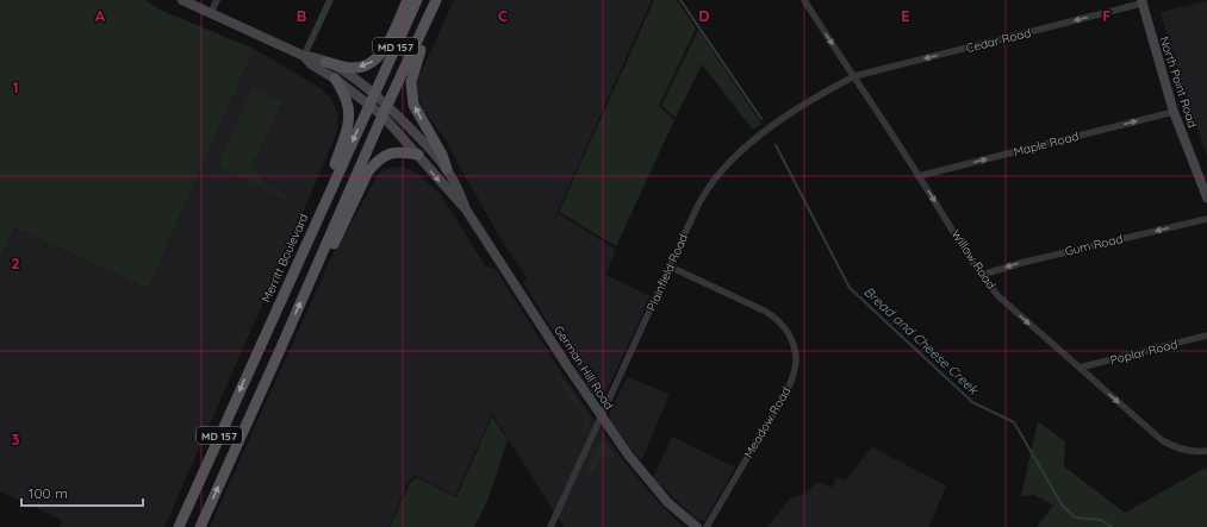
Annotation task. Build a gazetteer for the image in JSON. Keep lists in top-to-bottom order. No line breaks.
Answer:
{"streets":{"main road":["MD 157","Merritt Boulevard"],"street":["Cedar Road","North Point Road","Maple Road","Gum Road","Willow Road","Plainfield Road","Poplar Road","German Hill Road","Meadow Road"]},"crossings":[["Cedar Road","North Point Road"],["Cedar Road","Willow Road"],["Cedar Road","Plainfield Road"],["MD 157","German Hill Road"],["North Point Road","Maple Road"],["Maple Road","Willow Road"],["Gum Road","Willow Road"],["Merritt Boulevard","German Hill Road"],["Willow Road","Plainfield Road"],["Willow Road","Poplar Road"],["Plainfield Road","German Hill Road"],["Plainfield Road","Meadow Road"]],"one_way":["Cedar Road","Maple Road","Gum Road","Willow Road"],"water":["Bread and Cheese Creek"],"scale_bar":"100 m","grid":{"columns":["A","B","C","D","E","F"],"rows":["1","2","3"]}}
